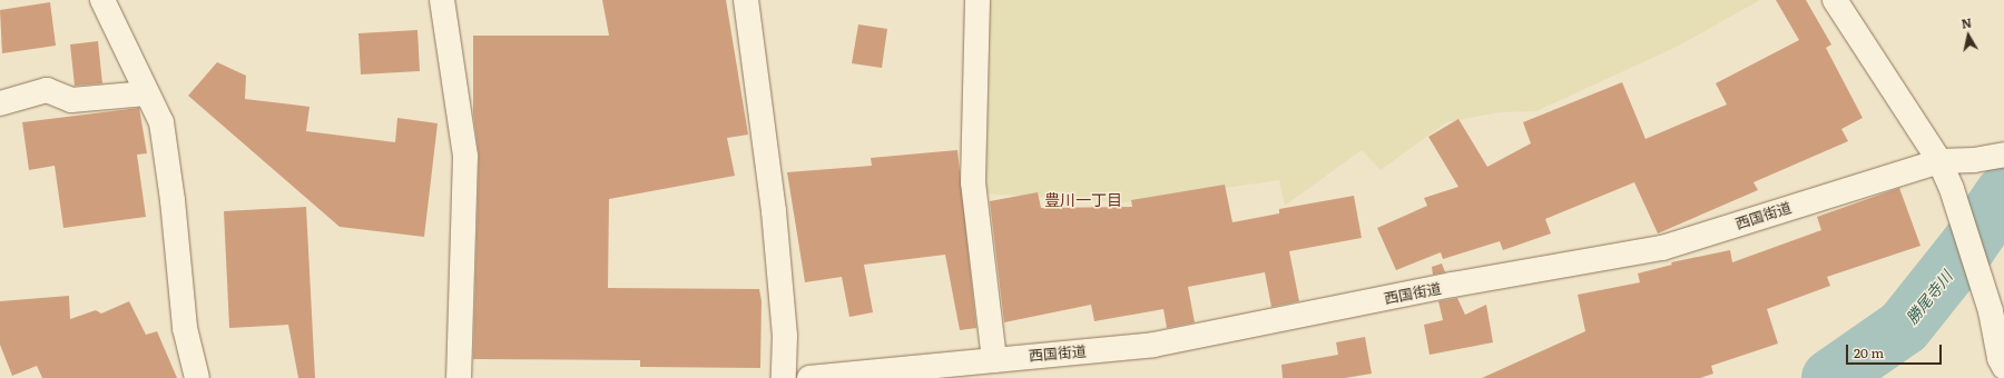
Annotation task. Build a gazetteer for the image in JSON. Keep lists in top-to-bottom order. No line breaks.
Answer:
{"streets":{"street":["西国街道"]},"districts":["豊川一丁目"],"water":["勝尾寺川"],"scale_bar":"20 m","north":"top"}
